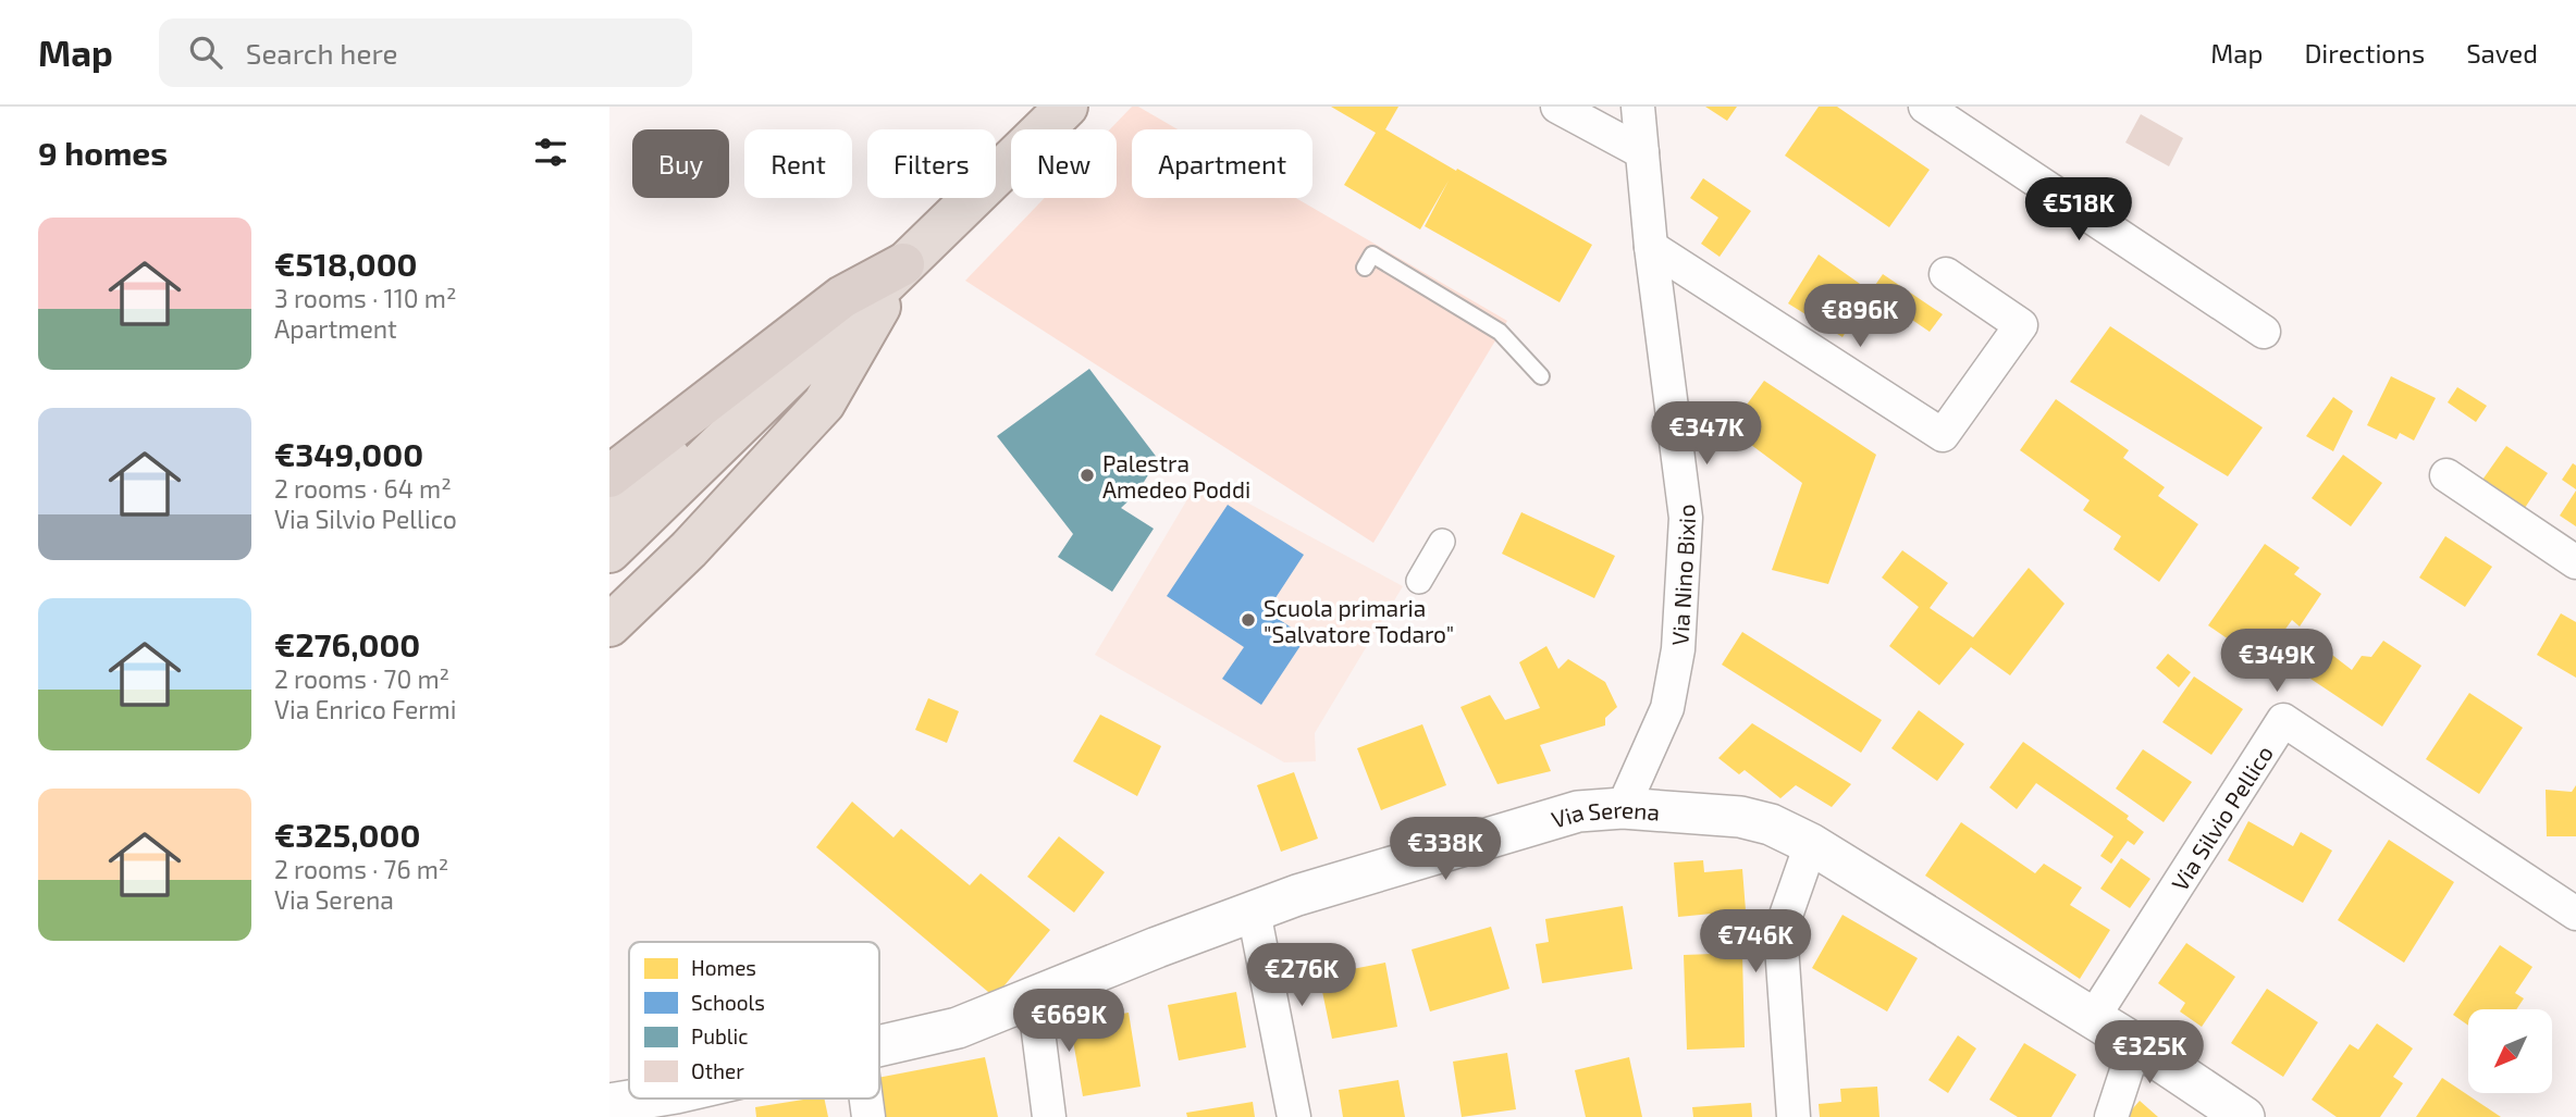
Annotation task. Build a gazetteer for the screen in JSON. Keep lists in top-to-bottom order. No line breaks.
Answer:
{"streets":{"street":["Via Nino Bixio","Via Serena","Via Silvio Pellico"]},"crossings":[["Via Nino Bixio","Via Serena"],["Via Serena","Via Silvio Pellico"]],"places":["Palestra Amedeo Poddi","Scuola primaria \"Salvatore Todaro\""],"legend":["Homes","Schools","Public","Other"],"north":"bottom left","page":{"header":"Map","search":"Search here","nav":["Map","Directions","Saved"],"heading":"9 homes","chip":["Buy","Rent","Filters","New","Apartment"],"price":["€518K","€896K","€347K","€349K","€338K","€746K","€276K","€669K","€325K"],"list":[{"name":"€518,000","note":"3 rooms · 110 m² · Apartment"},{"name":"€349,000","note":"2 rooms · 64 m² · Via Silvio Pellico"},{"name":"€276,000","note":"2 rooms · 70 m² · Via Enrico Fermi"},{"name":"€325,000","note":"2 rooms · 76 m² · Via Serena"}]}}
